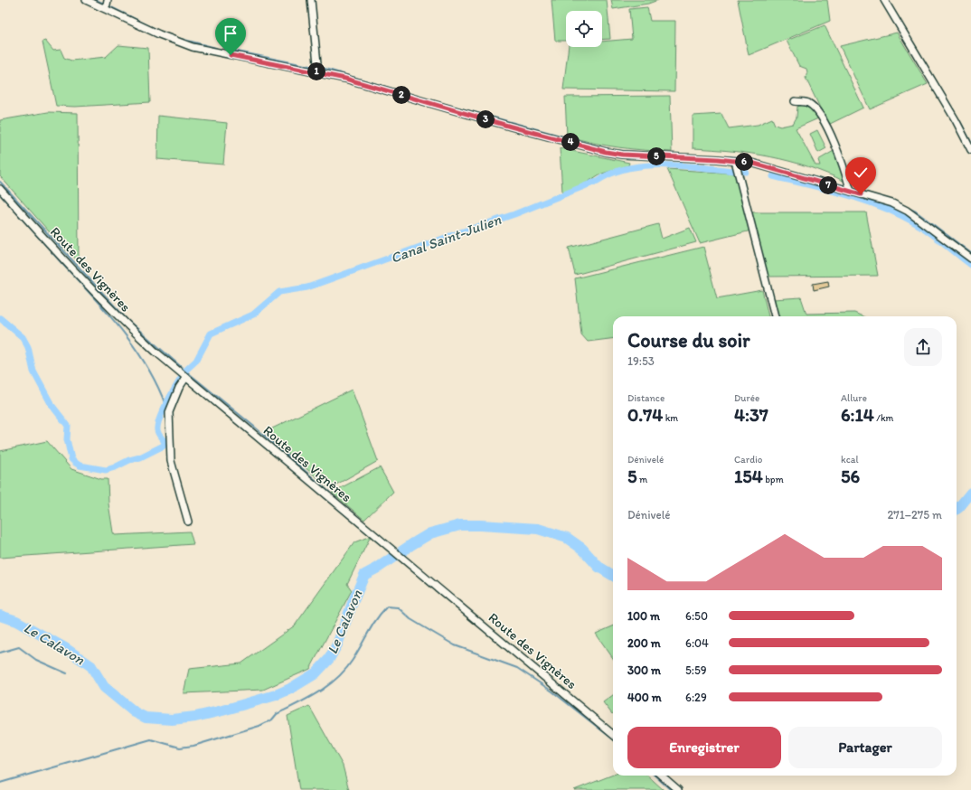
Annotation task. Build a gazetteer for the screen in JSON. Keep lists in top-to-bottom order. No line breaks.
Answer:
{"streets":{"street":["Route des Vignères"]},"water":["Canal Saint-Julien","Le Calavon"],"page":{"pins":["1","2","3","4","5","6","7"],"heading":["Course du soir","19:53"],"stats":[["Distance","0.74 km"],["Durée","4:37"],["Allure","6:14 /km"],["Dénivelé","5 m"],["Cardio","154 bpm"],["kcal","56"]],"chart":["Dénivelé","271–275 m"],"list":[{"name":"100 m","note":"6:50"},{"name":"200 m","note":"6:04"},{"name":"300 m","note":"5:59"},{"name":"400 m","note":"6:29"}],"buttons":["Enregistrer","Partager"]}}
